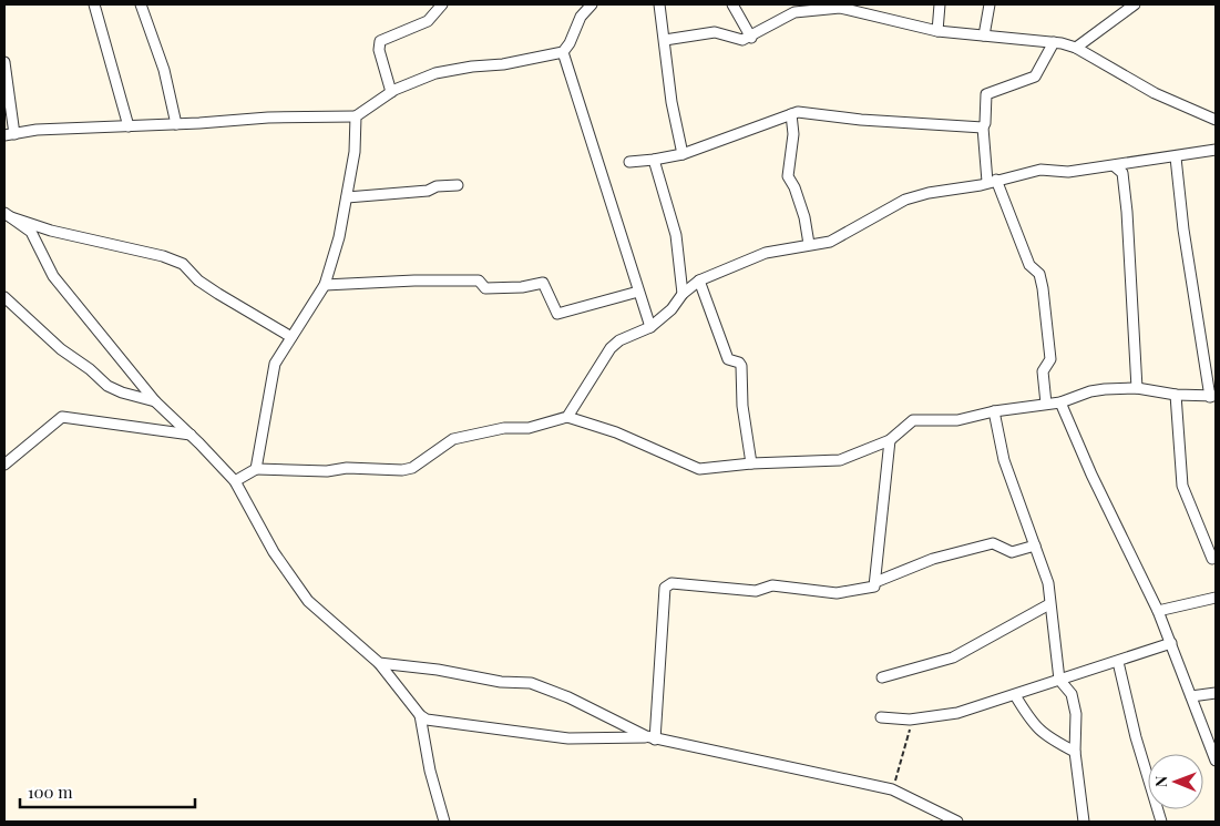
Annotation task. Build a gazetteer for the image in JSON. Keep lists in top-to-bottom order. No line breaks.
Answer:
{"scale_bar":"100 m","north":"left"}
